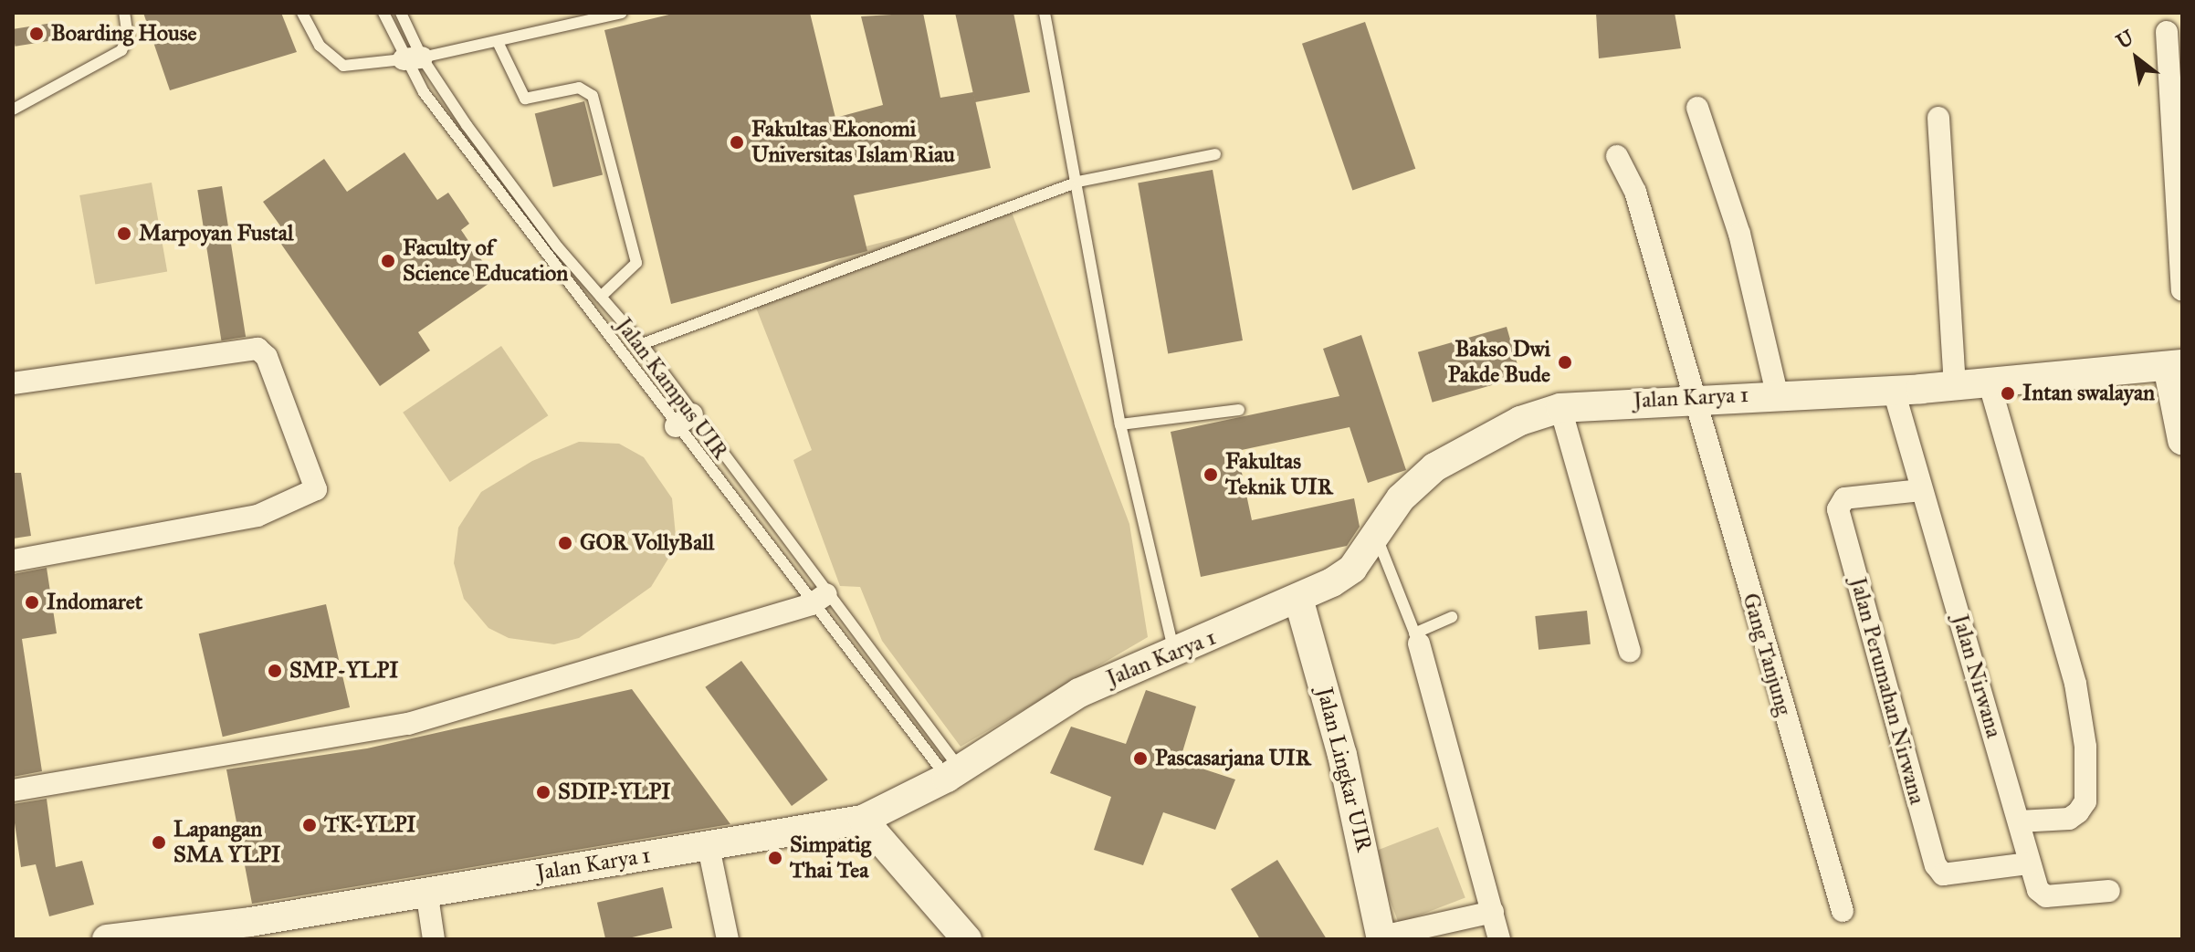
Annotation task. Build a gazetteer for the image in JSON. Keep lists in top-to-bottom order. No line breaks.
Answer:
{"streets":{"street":["Jalan Karya 1","Gang Tanjung","Jalan Nirwana","Jalan Perumahan Nirwana","Jalan Lingkar UIR"],"lane":["Jalan Kampus UIR"]},"crossings":[["Jalan Kampus UIR","Jalan Karya 1"],["Jalan Karya 1","Gang Tanjung"],["Jalan Karya 1","Jalan Nirwana"],["Jalan Karya 1","Jalan Lingkar UIR"],["Jalan Nirwana","Jalan Perumahan Nirwana"]],"places":["Boarding House","Fakultas Ekonomi Universitas Islam Riau","Marpoyan Fustal","Faculty of Science Education","Bakso Dwi Pakde Bude","Intan swalayan","Fakultas Teknik UIR","GOR VollyBall","Indomaret","SMP-YLPI","Pascasarjana UIR","SDIP-YLPI","TK-YLPI","Lapangan SMA YLPI","Simpatig Thai Tea"],"north":"top left"}
